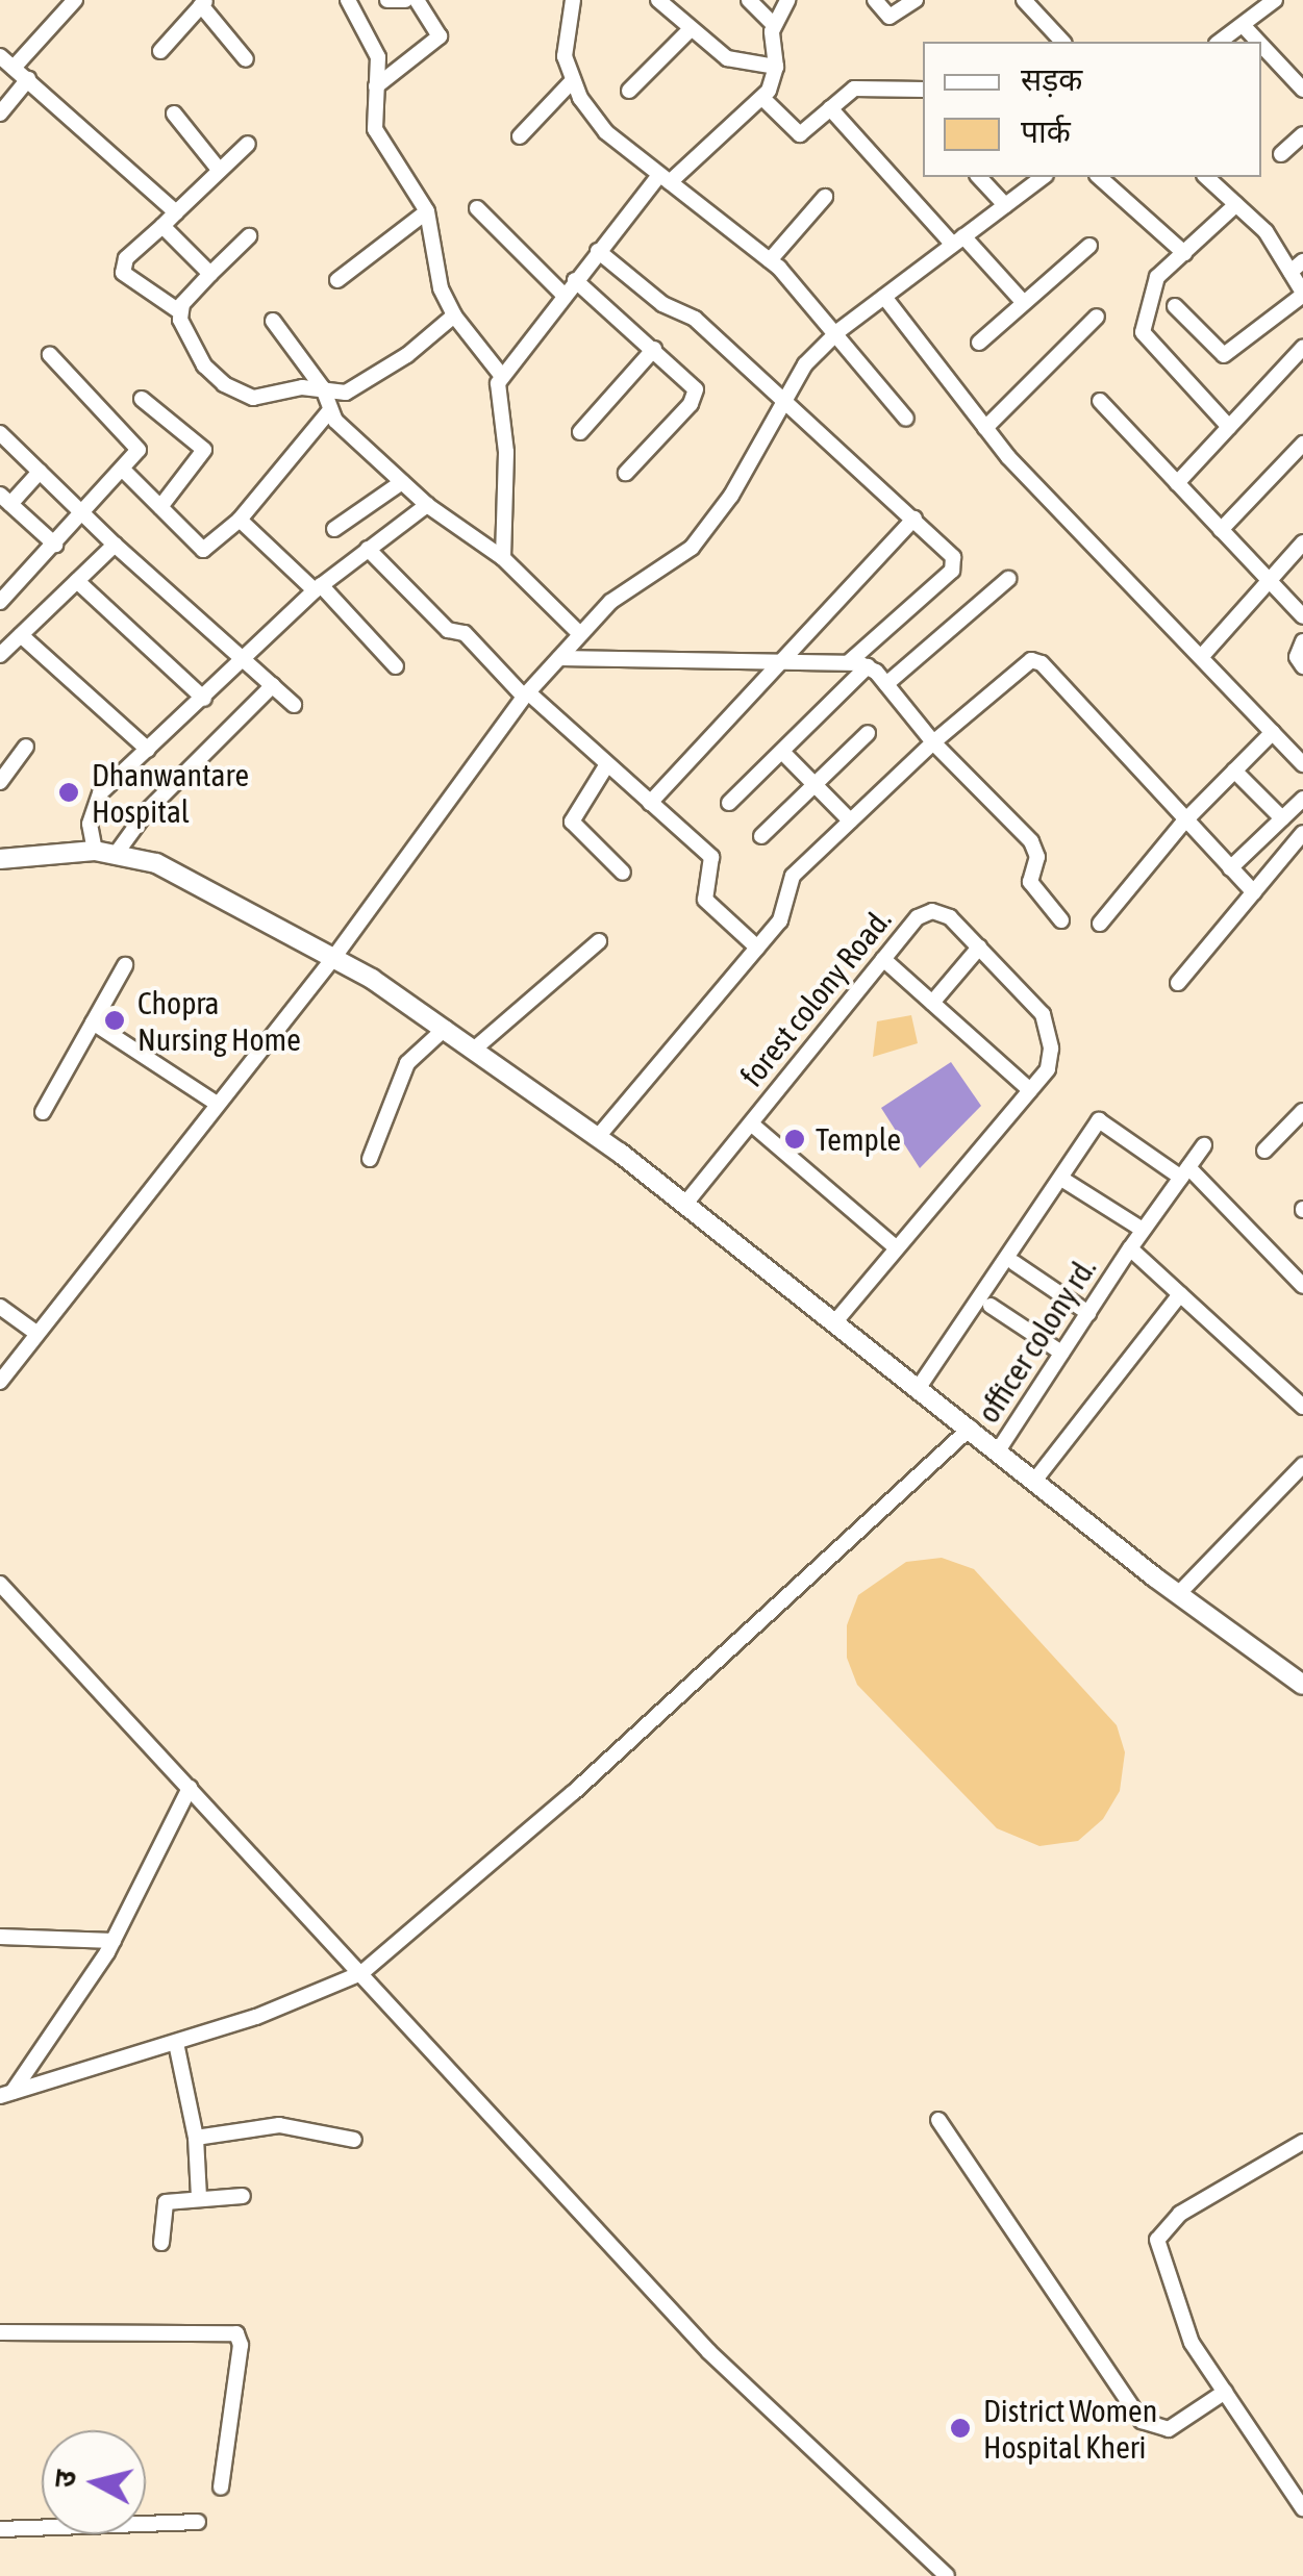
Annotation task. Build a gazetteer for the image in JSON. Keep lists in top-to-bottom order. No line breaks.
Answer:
{"streets":{"street":["forest colony Road.","officer colony rd."]},"places":["Dhanwantare Hospital","Chopra Nursing Home","Temple","District Women Hospital Kheri"],"legend":["सड़क","पार्क"],"north":"left"}
